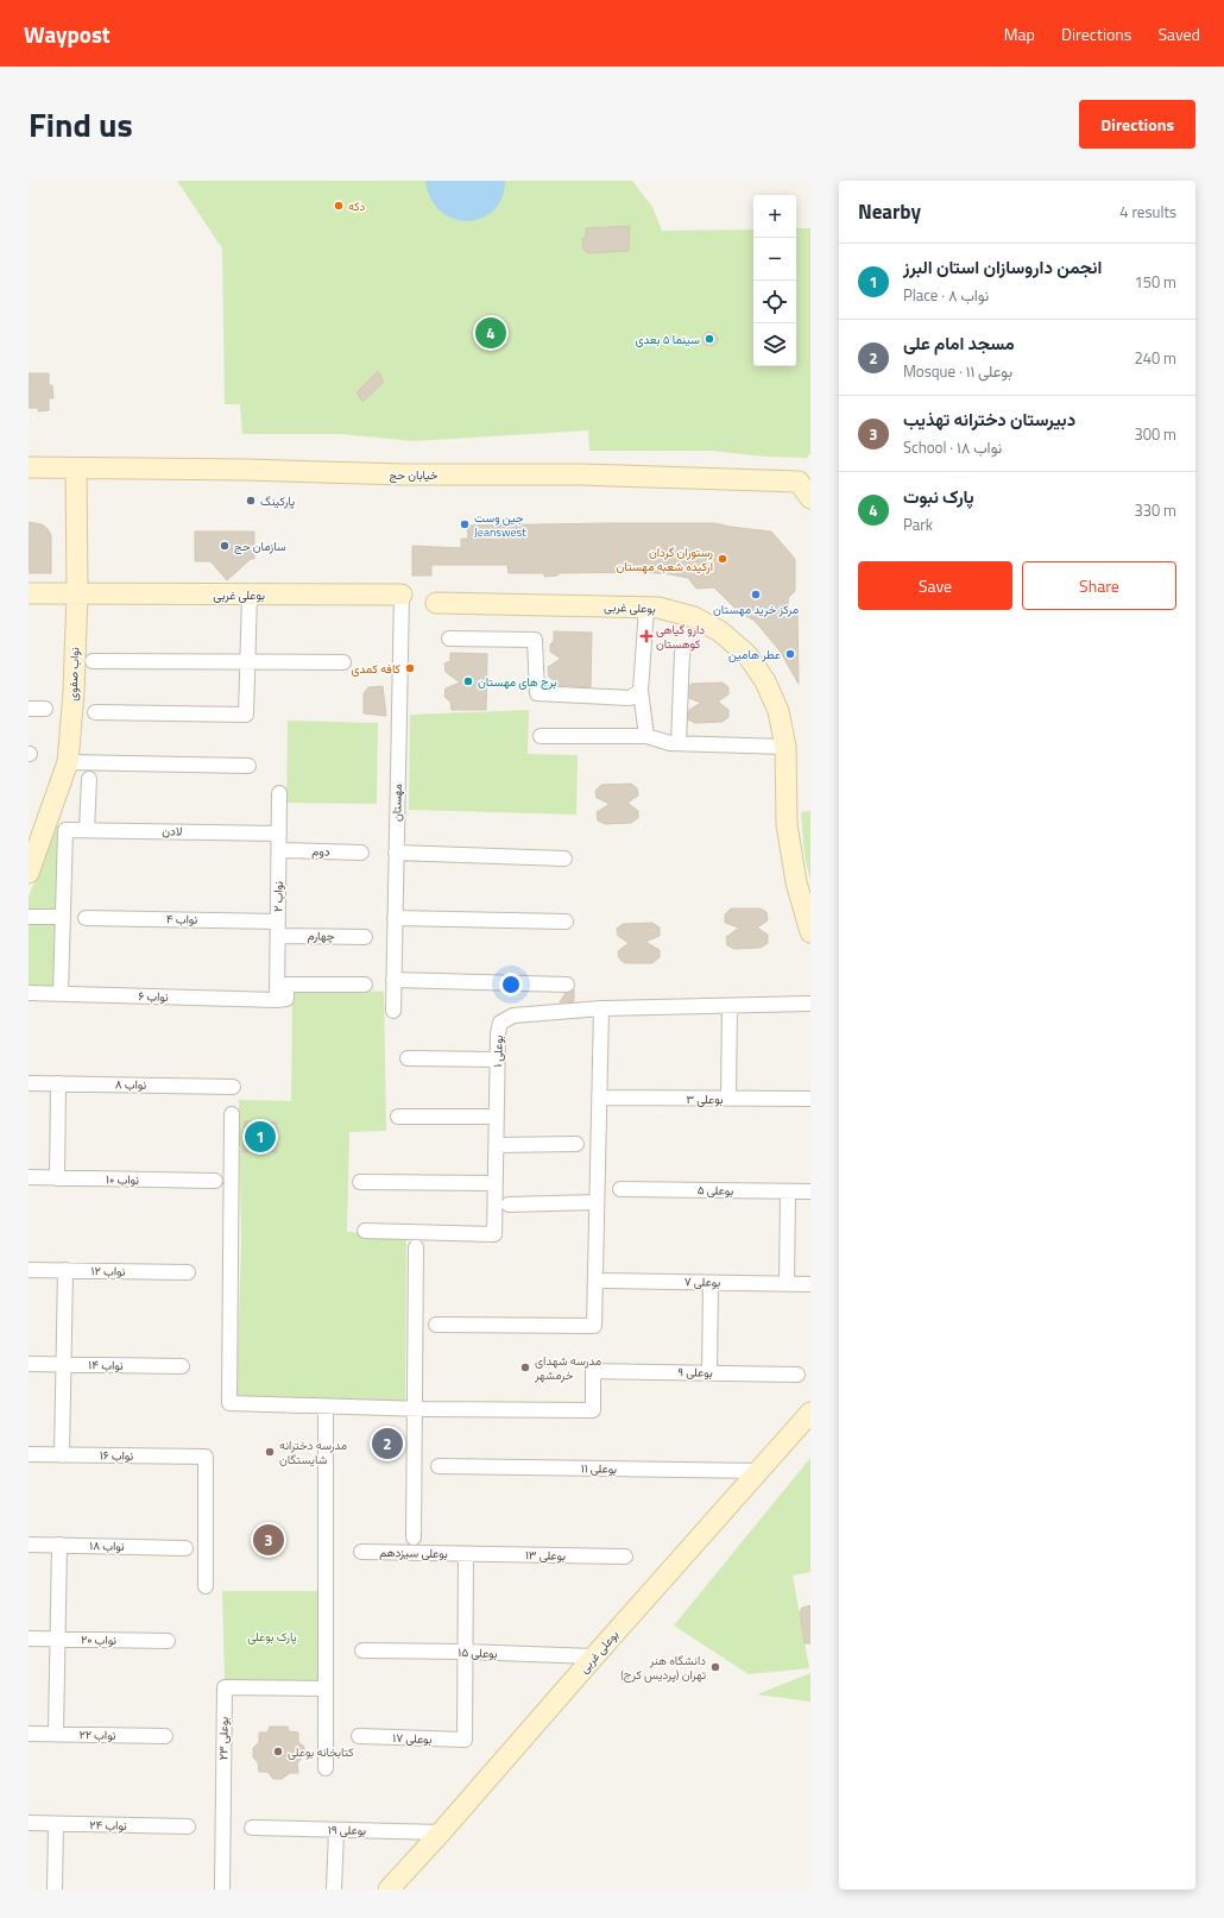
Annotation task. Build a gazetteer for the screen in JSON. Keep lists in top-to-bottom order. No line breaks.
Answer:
{"streets":{"street":["خیابان حج","بوعلی غربی","نواب صفوی","مهستان","لادن","دوم","نواب ۲","نواب ۴","چهارم","نواب ۶","بوعلی ۱","نواب ۸","بوعلی ۳","نواب ۱۰","بوعلی ۵","نواب ۱۲","بوعلی ۷","نواب ۱۴","بوعلی ۹","نواب ۱۶","بوعلی ۱۱","نواب ۱۸","بوعلی سیزدهم","بوعلی ۱۳","نواب ۲۰","بوعلی ۱۵","نواب ۲۲","بوعلی ۲۳","بوعلی ۱۷","نواب ۲۴","بوعلی ۱۹"]},"crossings":[["خیابان حج","نواب صفوی"],["بوعلی غربی","نواب صفوی"],["بوعلی غربی","مهستان"],["بوعلی غربی","بوعلی ۱۱"],["بوعلی غربی","بوعلی ۱۵"],["بوعلی غربی","بوعلی ۱۹"],["لادن","نواب ۲"],["دوم","نواب ۲"],["نواب ۲","نواب ۴"],["نواب ۲","چهارم"],["نواب ۲","نواب ۶"],["نواب ۴","چهارم"],["بوعلی سیزدهم","بوعلی ۱۳"],["بوعلی ۱۵","بوعلی ۱۷"]],"parks":["پارک بوعلی"],"places":{"other":["دکه","سینما ۵ بعدی","پارکینگ","جین وست Jeanswest","سازمان حج","رستوران گردان ارکیده شعبه مهستان","مرکز خرید مهستان","عطر هامین","کافه کمدی","برج های مهستان","مدرسه شهدای خرمشهر","مدرسه دخترانه شایستگان","دانشگاه هنر تهران (پردیس کرج)","کتابخانه بوعلی"],"health":["دارو گیاهی کوهستان"]},"page":{"header":"Waypost","nav":["Map","Directions","Saved"],"title":"Find us","buttons":["Directions",["Save","Share"]],"heading":["Nearby","4 results"],"map_buttons":["+","−"],"list":[{"mark":"1","name":"انجمن داروسازان استان البرز","note":"Place · نواب ۸","value":"150 m"},{"mark":"2","name":"مسجد امام علی","note":"Mosque · بوعلی ۱۱","value":"240 m"},{"mark":"3","name":"دبیرستان دخترانه تهذیب","note":"School · نواب ۱۸","value":"300 m"},{"mark":"4","name":"پارک نبوت","note":"Park","value":"330 m"}],"pins":["4","1","2","3"]}}
